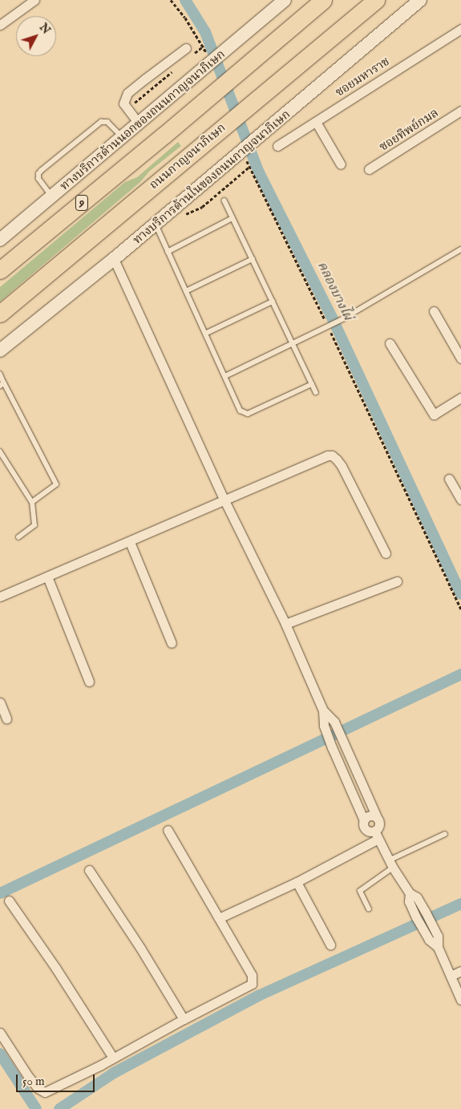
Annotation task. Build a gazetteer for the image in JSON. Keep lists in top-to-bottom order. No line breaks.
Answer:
{"streets":{"highway":["ถนนกาญจนาภิเษก","9"],"main road":["ทางบริการด้านนอกของถนนกาญจนาภิเษก","ทางบริการด้านในของถนนกาญจนาภิเษก"],"street":["ซอยมหาราช","ซอยทิพย์กมล"]},"water":["คลองบางไผ่"],"scale_bar":"50 m","north":"top right"}
